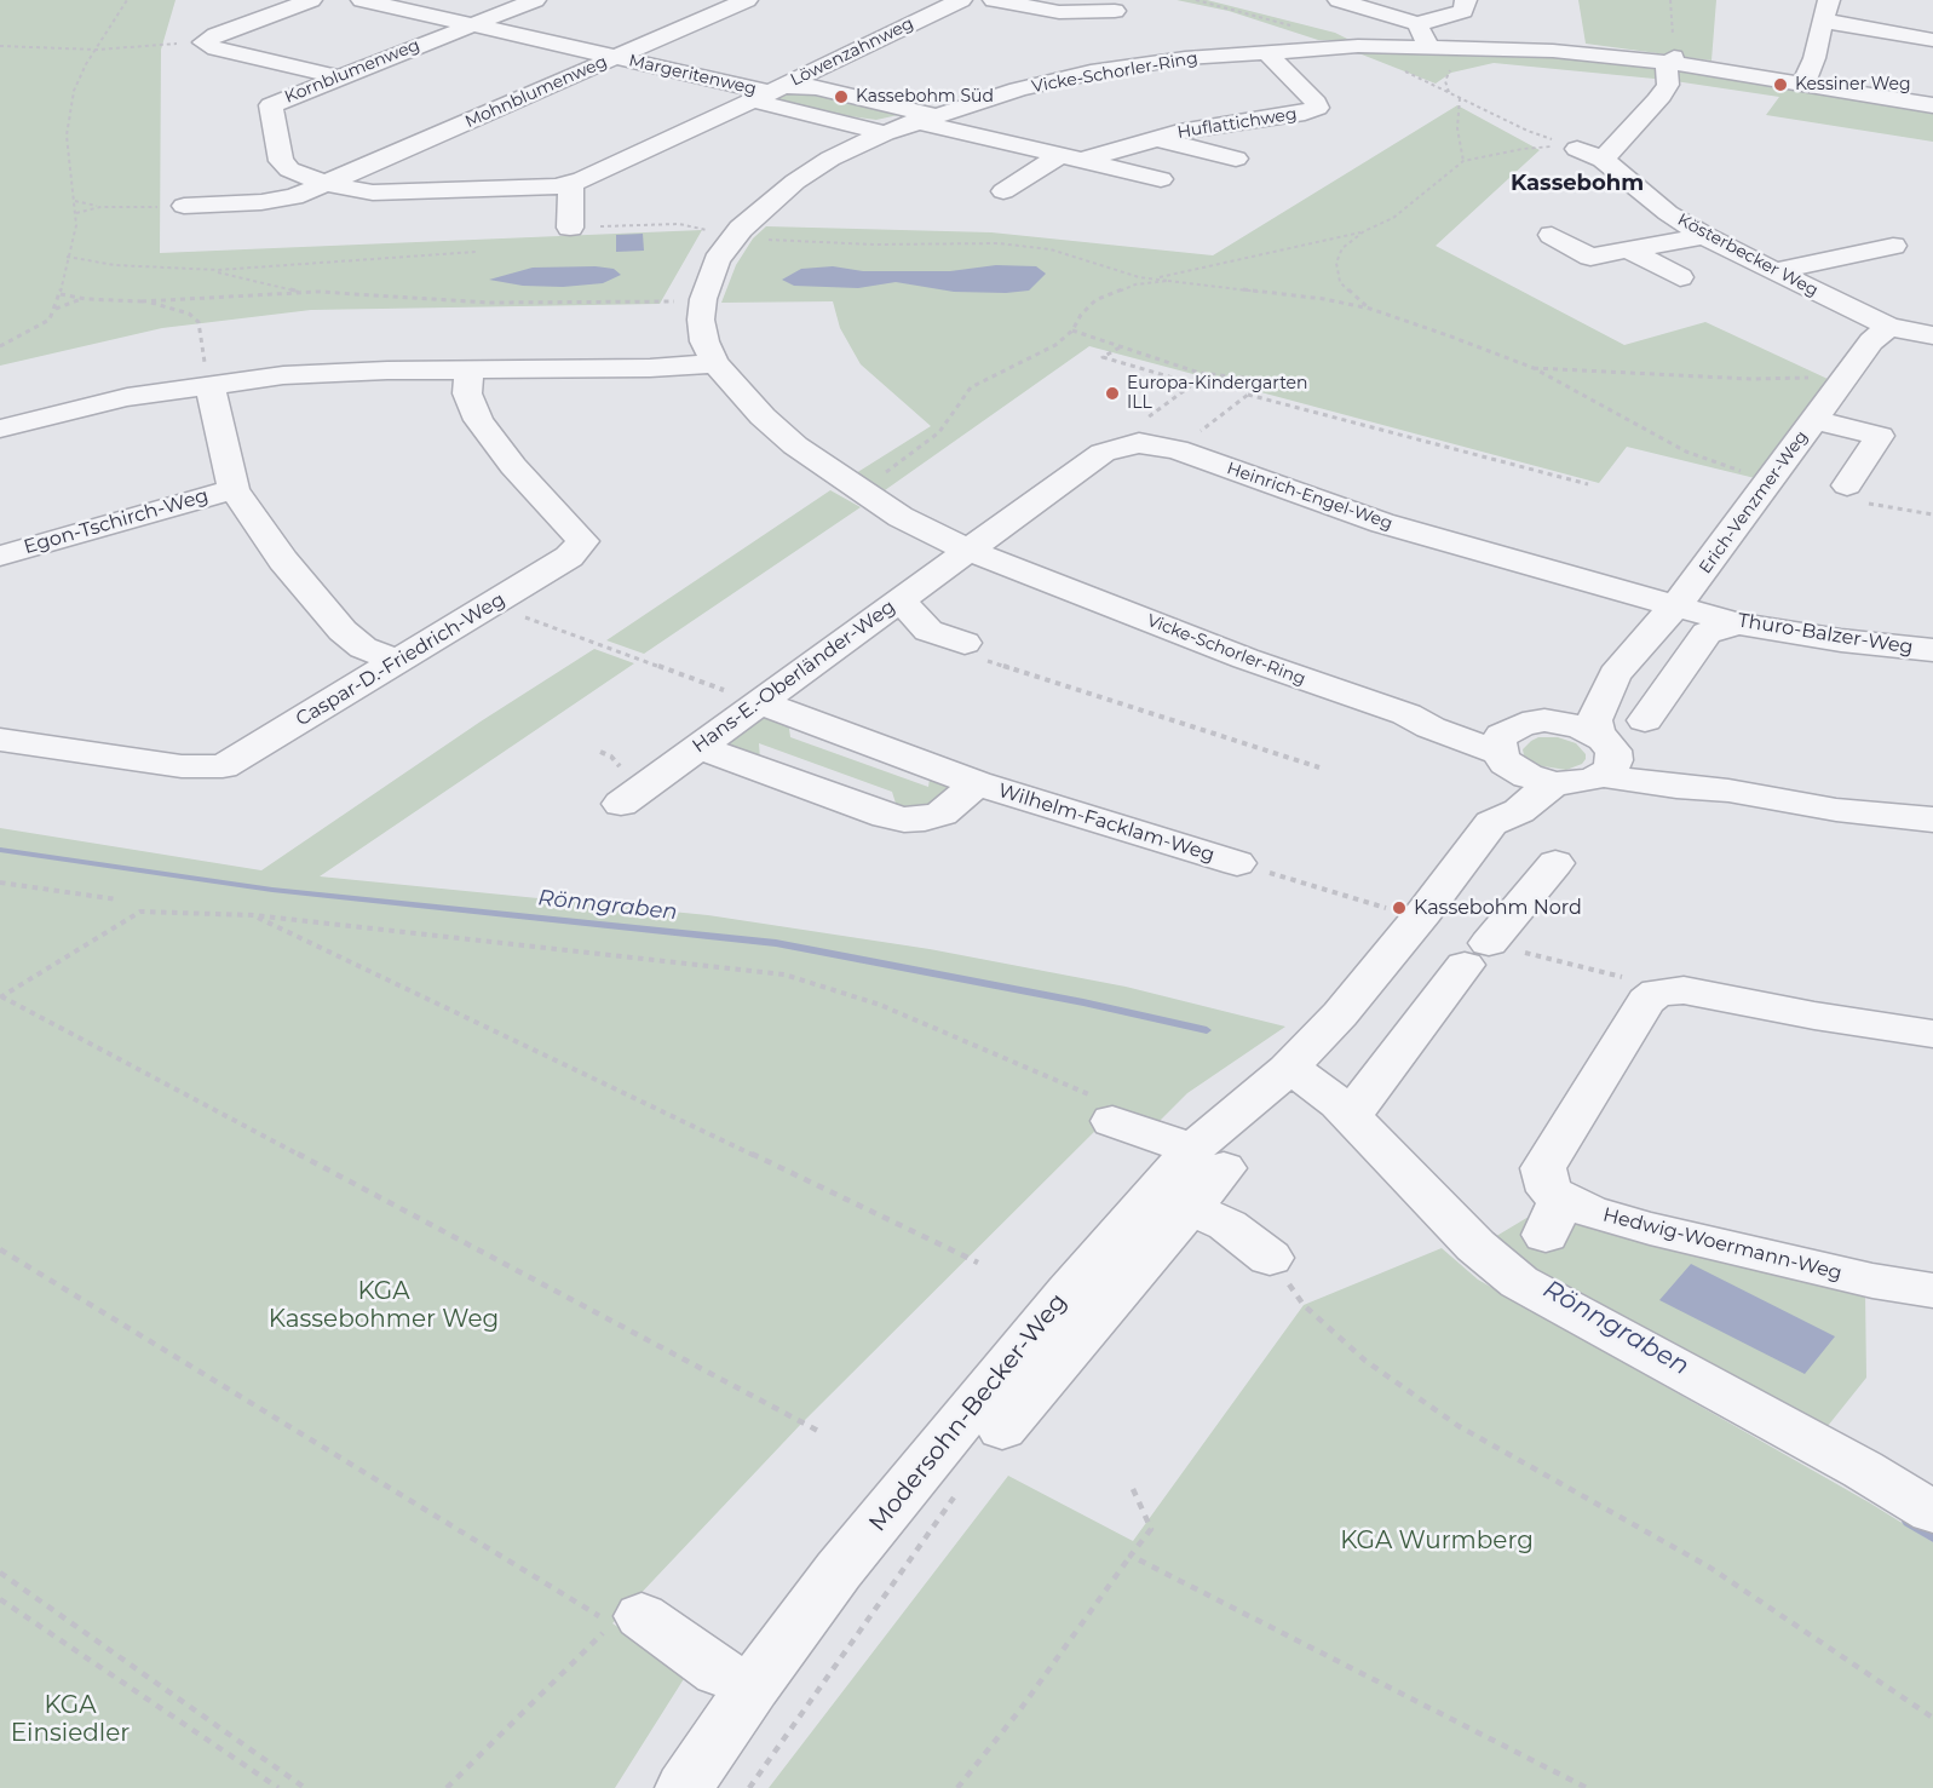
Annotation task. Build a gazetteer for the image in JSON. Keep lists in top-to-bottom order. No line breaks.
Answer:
{"streets":{"street":["Löwenzahnweg","Kornblumenweg","Vicke-Schorler-Ring","Margeritenweg","Mohnblumenweg","Huflattichweg","Kösterbecker Weg","Heinrich-Engel-Weg","Erich-Venzmer-Weg","Egon-Tschirch-Weg","Thuro-Balzer-Weg","Caspar-D.-Friedrich-Weg","Hans-E.-Oberländer-Weg","Wilhelm-Facklam-Weg","Hedwig-Woermann-Weg","Modersohn-Becker-Weg"]},"crossings":[["Löwenzahnweg","Kornblumenweg"],["Löwenzahnweg","Margeritenweg"],["Kornblumenweg","Margeritenweg"],["Kornblumenweg","Mohnblumenweg"],["Vicke-Schorler-Ring","Margeritenweg"],["Vicke-Schorler-Ring","Huflattichweg"],["Vicke-Schorler-Ring","Heinrich-Engel-Weg"],["Vicke-Schorler-Ring","Erich-Venzmer-Weg"],["Vicke-Schorler-Ring","Hans-E.-Oberländer-Weg"],["Margeritenweg","Mohnblumenweg"],["Margeritenweg","Huflattichweg"],["Kösterbecker Weg","Erich-Venzmer-Weg"],["Heinrich-Engel-Weg","Erich-Venzmer-Weg"],["Heinrich-Engel-Weg","Thuro-Balzer-Weg"],["Heinrich-Engel-Weg","Hans-E.-Oberländer-Weg"],["Erich-Venzmer-Weg","Thuro-Balzer-Weg"],["Hans-E.-Oberländer-Weg","Wilhelm-Facklam-Weg"]],"districts":["Kassebohm"],"water":["Rönngraben"],"parks":["KGA Kassebohmer Weg","KGA Wurmberg","KGA Einsiedler"],"places":["Kessiner Weg","Kassebohm Süd","Europa-Kindergarten ILL","Kassebohm Nord"]}
